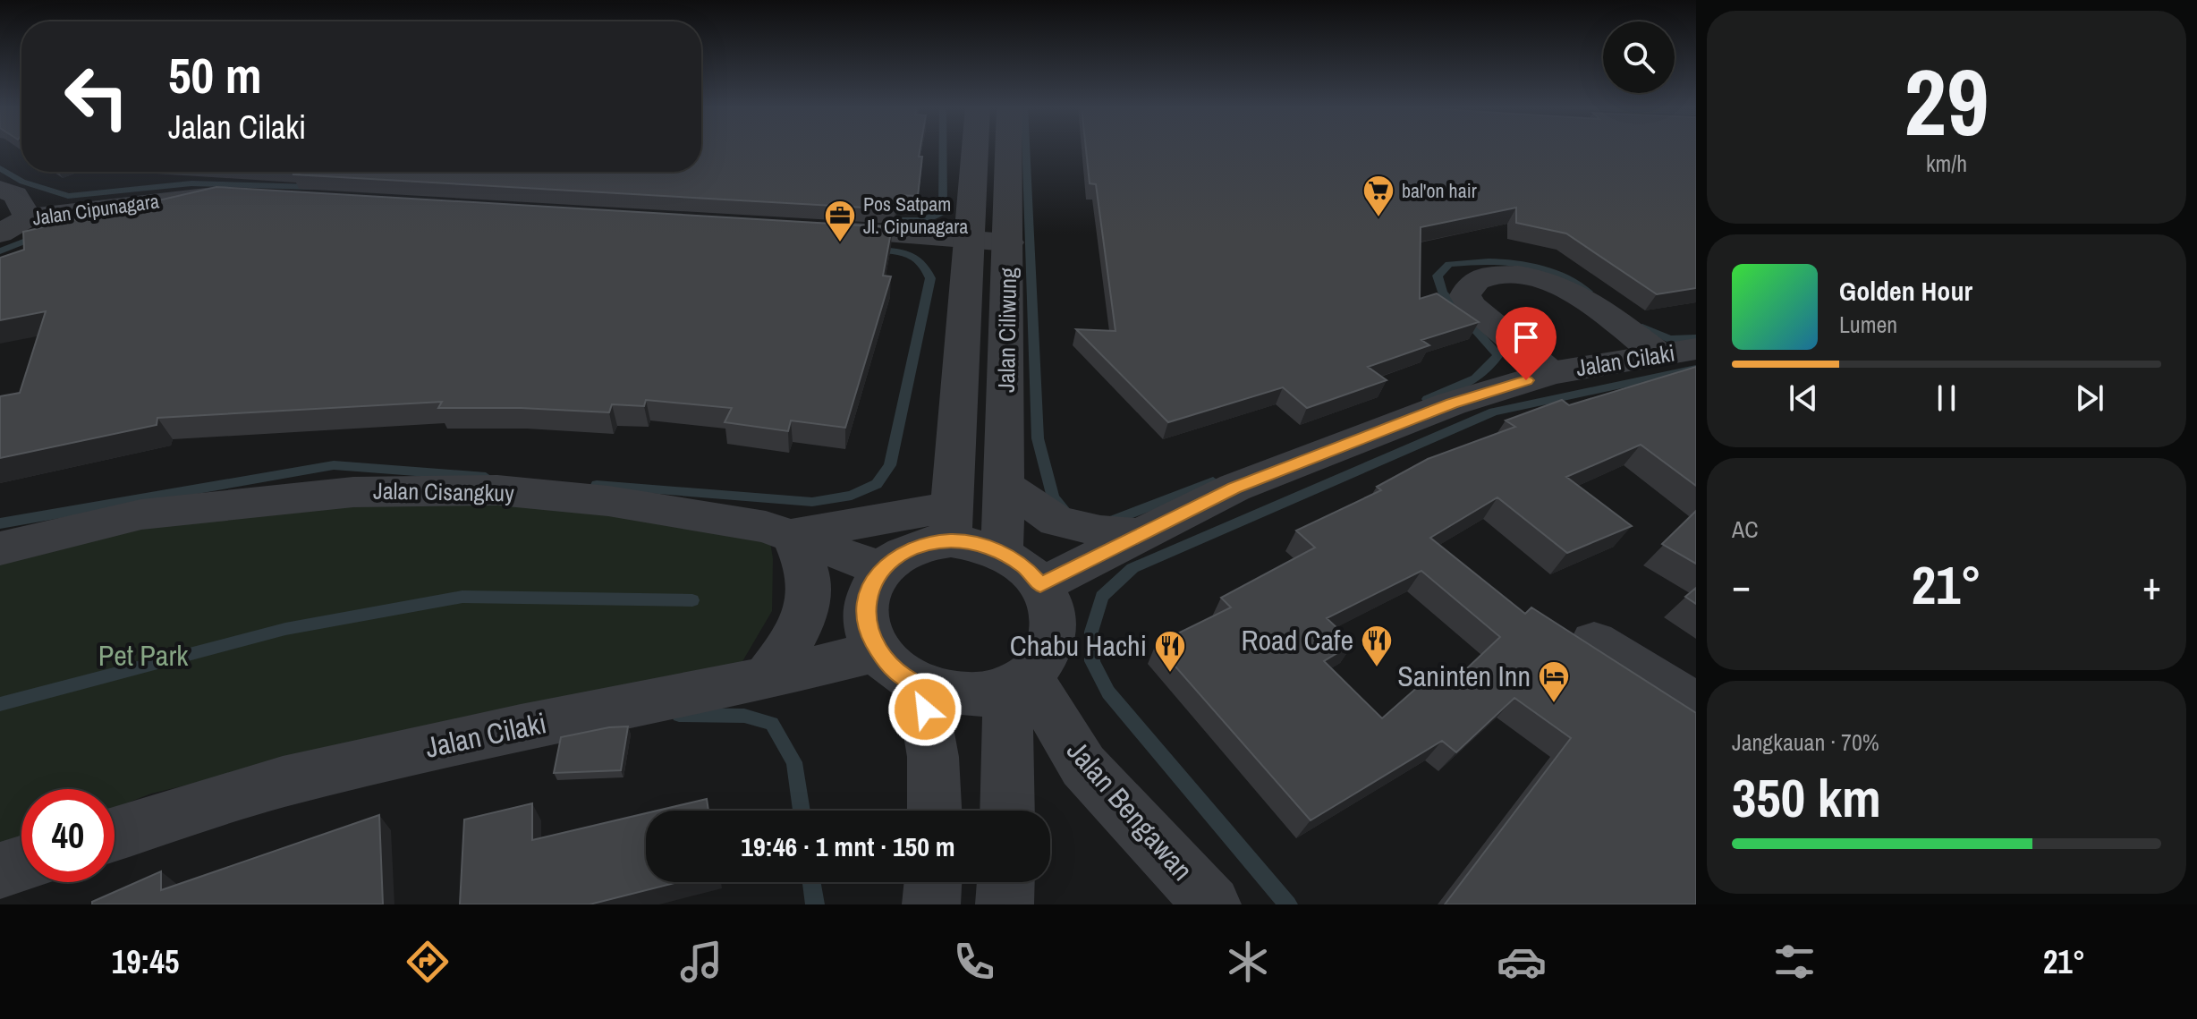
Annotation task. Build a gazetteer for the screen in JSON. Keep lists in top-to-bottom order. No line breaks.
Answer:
{"streets":{"street":["Jalan Cipunagara","Jalan Ciliwung","Jalan Cilaki","Jalan Cisangkuy","Jalan Bengawan"]},"crossings":[["Jalan Ciliwung","Jalan Cilaki"],["Jalan Ciliwung","Jalan Cisangkuy"],["Jalan Ciliwung","Jalan Bengawan"],["Jalan Cilaki","Jalan Cisangkuy"],["Jalan Cilaki","Jalan Bengawan"],["Jalan Cisangkuy","Jalan Bengawan"]],"parks":["Pet Park"],"places":{"supermarket":["bal'on hair"],"office":["Pos Satpam Jl. Cipunagara"],"restaurant":["Road Cafe","Chabu Hachi"],"hotel":["Saninten Inn"]},"page":{"tile":[["29","km/h"],"AC",["Jangkauan · 70%","350 km"]],"turn":["50 m","Jalan Cilaki"],"song":["Golden Hour","Lumen"],"heat":["−","21°","+"],"limit":"40","trip":"19:46 · 1 mnt · 150 m","tabs":["19:45","21°"]}}
